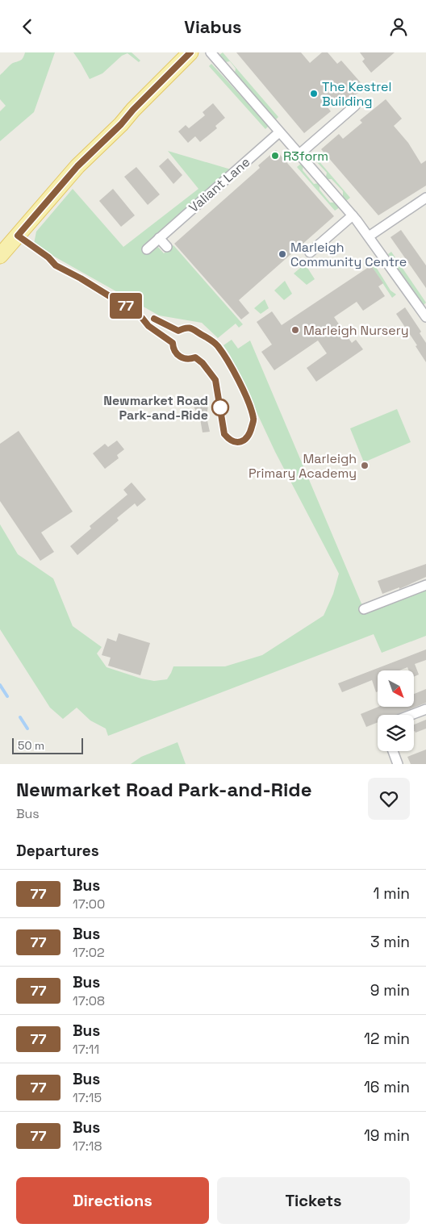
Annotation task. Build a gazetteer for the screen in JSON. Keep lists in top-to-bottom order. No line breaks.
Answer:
{"streets":{"street":["Valiant Lane"]},"places":["The Kestrel Building","R3form","Marleigh Community Centre","Marleigh Nursery","Newmarket Road Park-and-Ride","Marleigh Primary Academy"],"lines":["bus line 77"],"scale_bar":"50 m","north":"bottom right","page":{"header":"Viabus","on_map":"77","scale":"50 m","heading":[["Newmarket Road Park-and-Ride","Bus"],"Departures"],"list":[{"mark":"77","name":"Bus","note":"17:00","value":"1 min"},{"mark":"77","name":"Bus","note":"17:02","value":"3 min"},{"mark":"77","name":"Bus","note":"17:08","value":"9 min"},{"mark":"77","name":"Bus","note":"17:11","value":"12 min"},{"mark":"77","name":"Bus","note":"17:15","value":"16 min"},{"mark":"77","name":"Bus","note":"17:18","value":"19 min"}],"buttons":["Directions","Tickets"]}}
